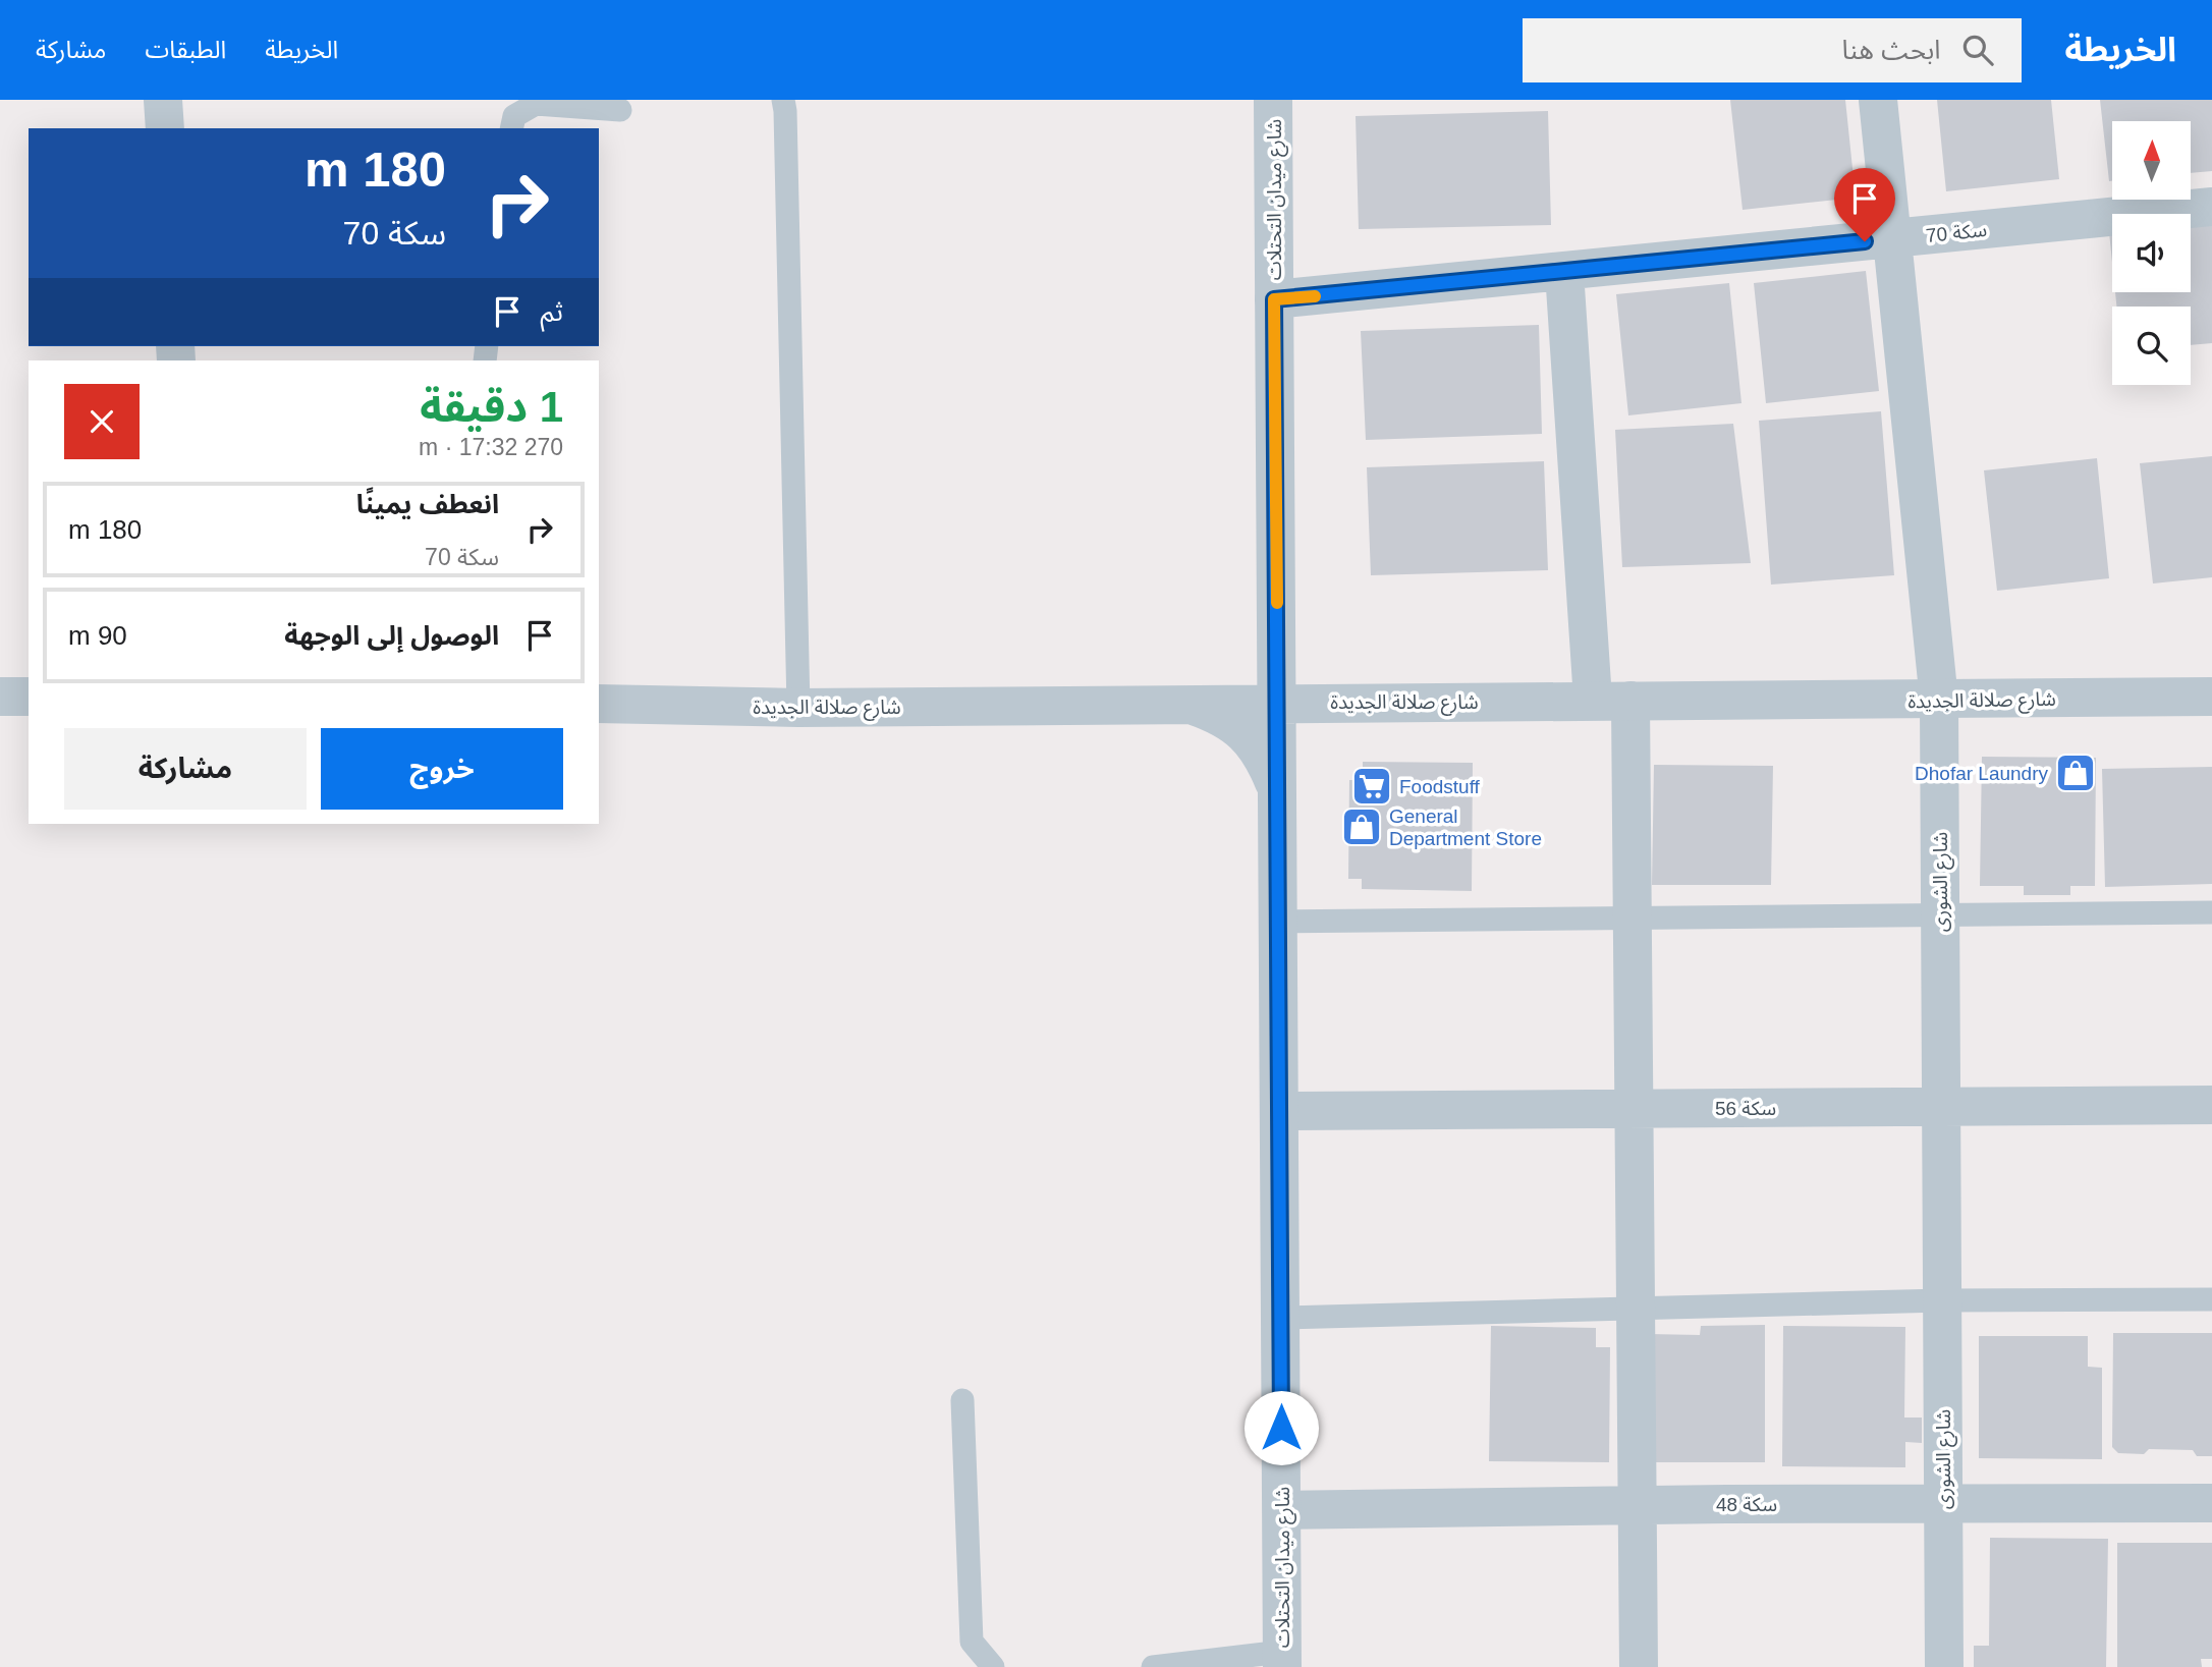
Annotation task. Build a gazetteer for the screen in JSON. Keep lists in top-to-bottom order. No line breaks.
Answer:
{"streets":{"street":["شارع ميدان التحتلات","سكة 70","شارع صلالة الجديدة","شارع الشورى","سكة 56","سكة 48"]},"crossings":[["شارع ميدان التحتلات","سكة 70"],["شارع ميدان التحتلات","شارع صلالة الجديدة"],["شارع ميدان التحتلات","سكة 56"],["شارع ميدان التحتلات","سكة 48"],["سكة 70","شارع الشورى"],["شارع صلالة الجديدة","شارع الشورى"],["شارع الشورى","سكة 56"],["شارع الشورى","سكة 48"]],"places":{"shop":["Dhofar Laundry","General Department Store"],"supermarket":["Foodstuff"]},"north":"top","page":{"header":"الخريطة","search":"ابحث هنا","nav":["الخريطة","الطبقات","مشاركة"],"turn":["180 m","سكة 70"],"then":"ثم","heading":["1 دقيقة","270 m · 17:32"],"list":[{"name":"انعطف يمينًا","note":"سكة 70","value":"180 m"},{"name":"الوصول إلى الوجهة","value":"90 m"}],"buttons":["خروج","مشاركة"]}}
